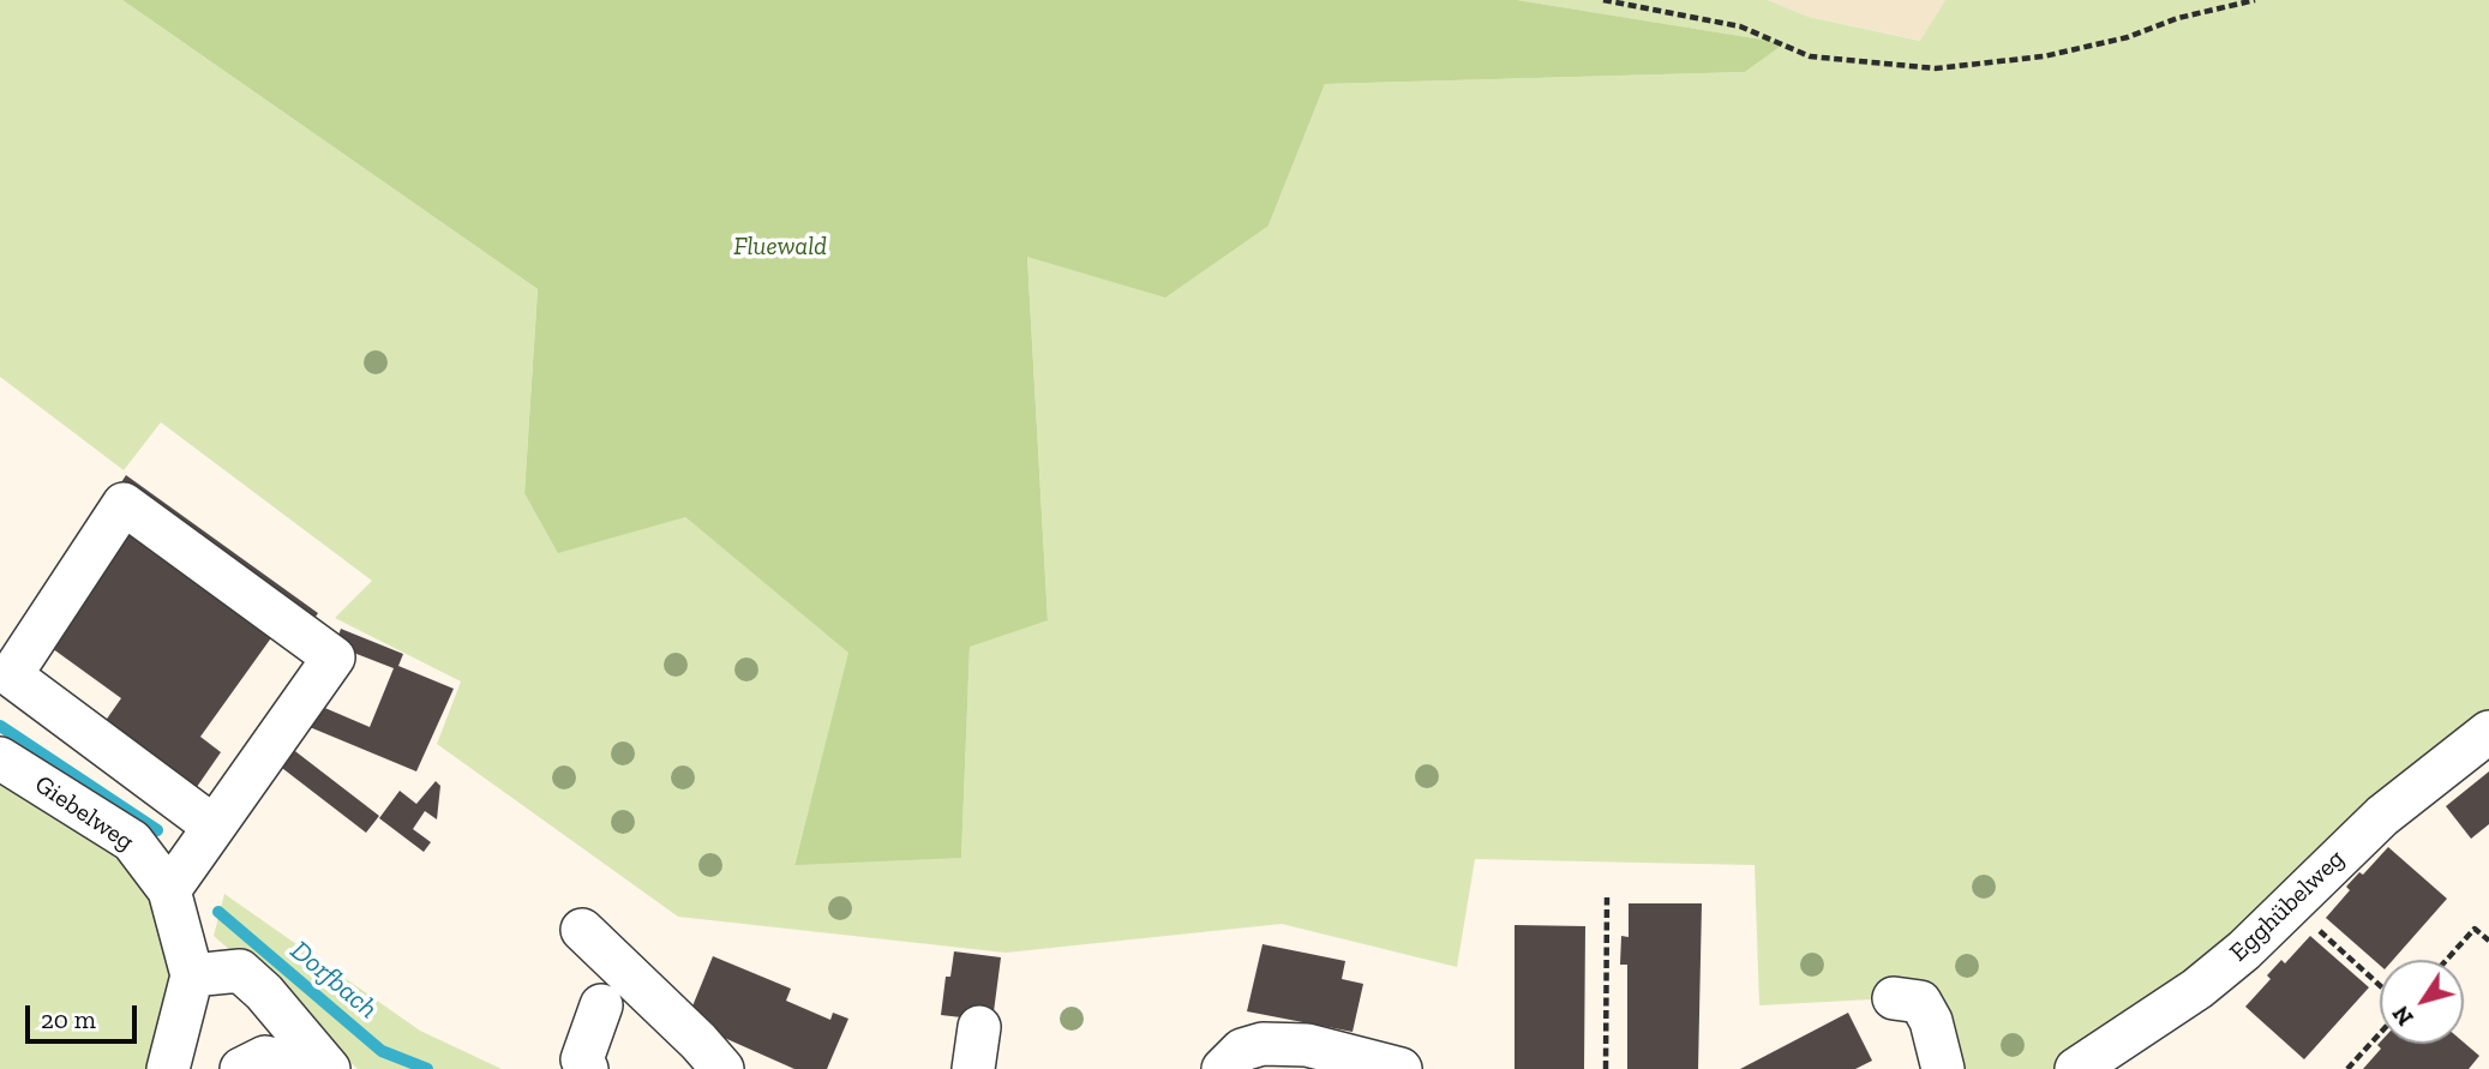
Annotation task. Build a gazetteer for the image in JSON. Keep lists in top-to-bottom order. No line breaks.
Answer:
{"streets":{"street":["Giebelweg","Egghübelweg"]},"water":["Dorfbach"],"parks":["Fluewald"],"scale_bar":"20 m","north":"bottom left"}
